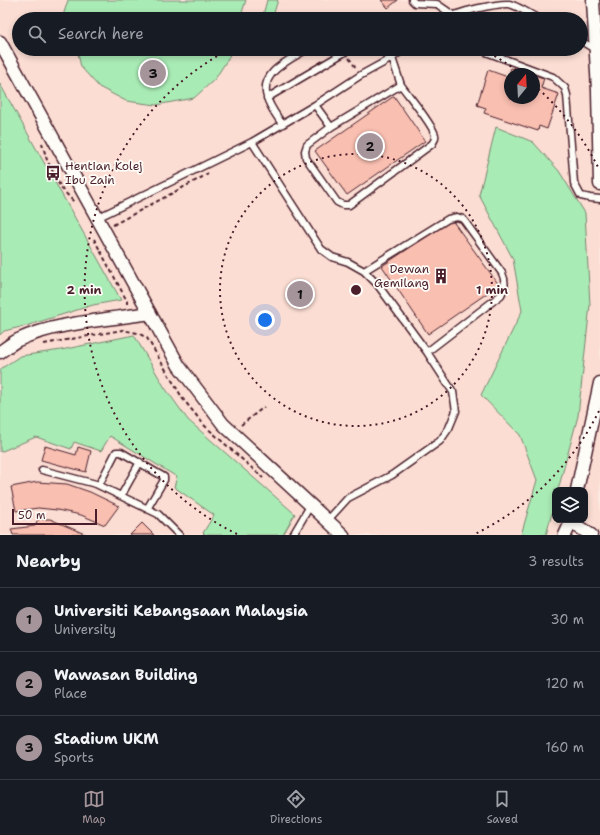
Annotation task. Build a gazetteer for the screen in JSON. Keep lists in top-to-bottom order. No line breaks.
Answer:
{"places":{"bus stop":["Hentian Kolej Ibu Zain"],"building":["Dewan Gemilang"]},"scale_bar":"50 m","north":"top","page":{"search":"Search here","pins":["3","2","1"],"scale":"50 m","heading":["Nearby","3 results"],"list":[{"mark":"1","name":"Universiti Kebangsaan Malaysia","note":"University","value":"30 m"},{"mark":"2","name":"Wawasan Building","note":"Place","value":"120 m"},{"mark":"3","name":"Stadium UKM","note":"Sports","value":"160 m"}],"nav":["Map","Directions","Saved"]},"rings":["1 min","2 min"]}
